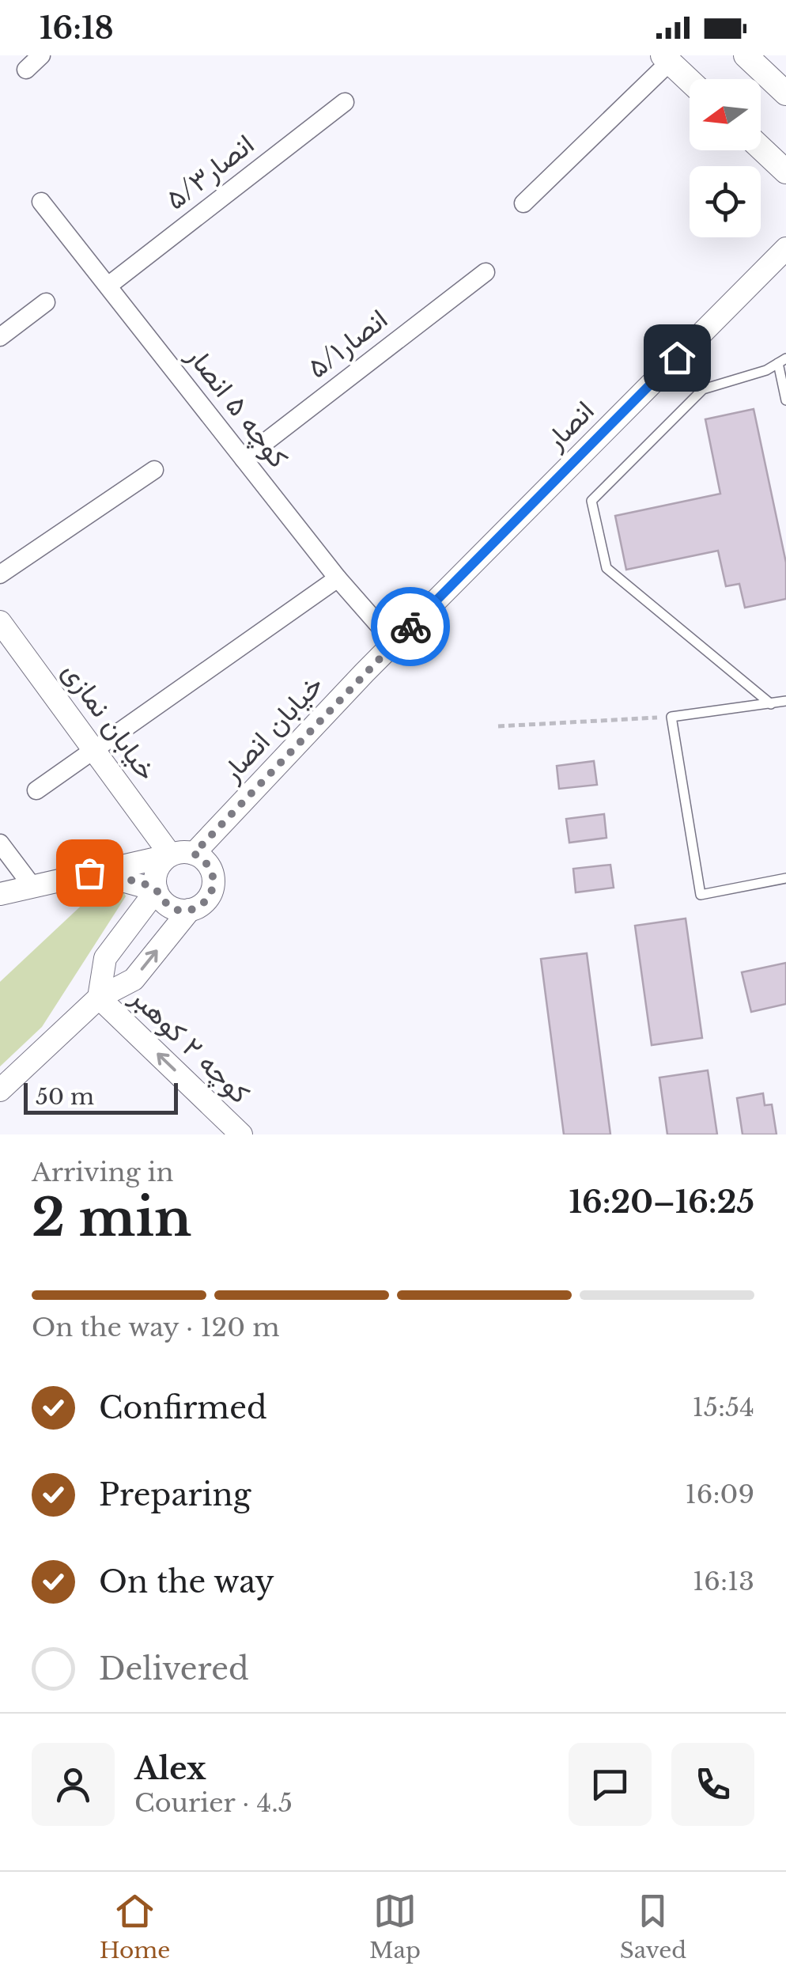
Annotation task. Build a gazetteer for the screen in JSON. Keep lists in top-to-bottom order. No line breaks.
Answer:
{"streets":{"street":["انصار۵/۳","انصار۵/۱","کوچه ۵ انصار","انصار","خیابان نمازی","خیابان انصار","کوچه ۲ کوهبر"]},"crossings":[["انصار۵/۳","کوچه ۵ انصار"],["انصار۵/۱","کوچه ۵ انصار"],["کوچه ۵ انصار","انصار"],["کوچه ۵ انصار","خیابان انصار"],["انصار","خیابان انصار"],["خیابان نمازی","خیابان انصار"]],"one_way":["کوچه ۲ کوهبر"],"scale_bar":"50 m","north":"left","page":{"status":"16:18","scale":"50 m","heading":["2 min","Arriving in","16:20–16:25"],"panel":["Alex","Courier · 4.5"],"bar":"On the way · 120 m","list":[["Confirmed","15:54"],["Preparing","16:09"],["On the way","16:13"],"Delivered"],"tabs":["Home","Map","Saved"]}}
